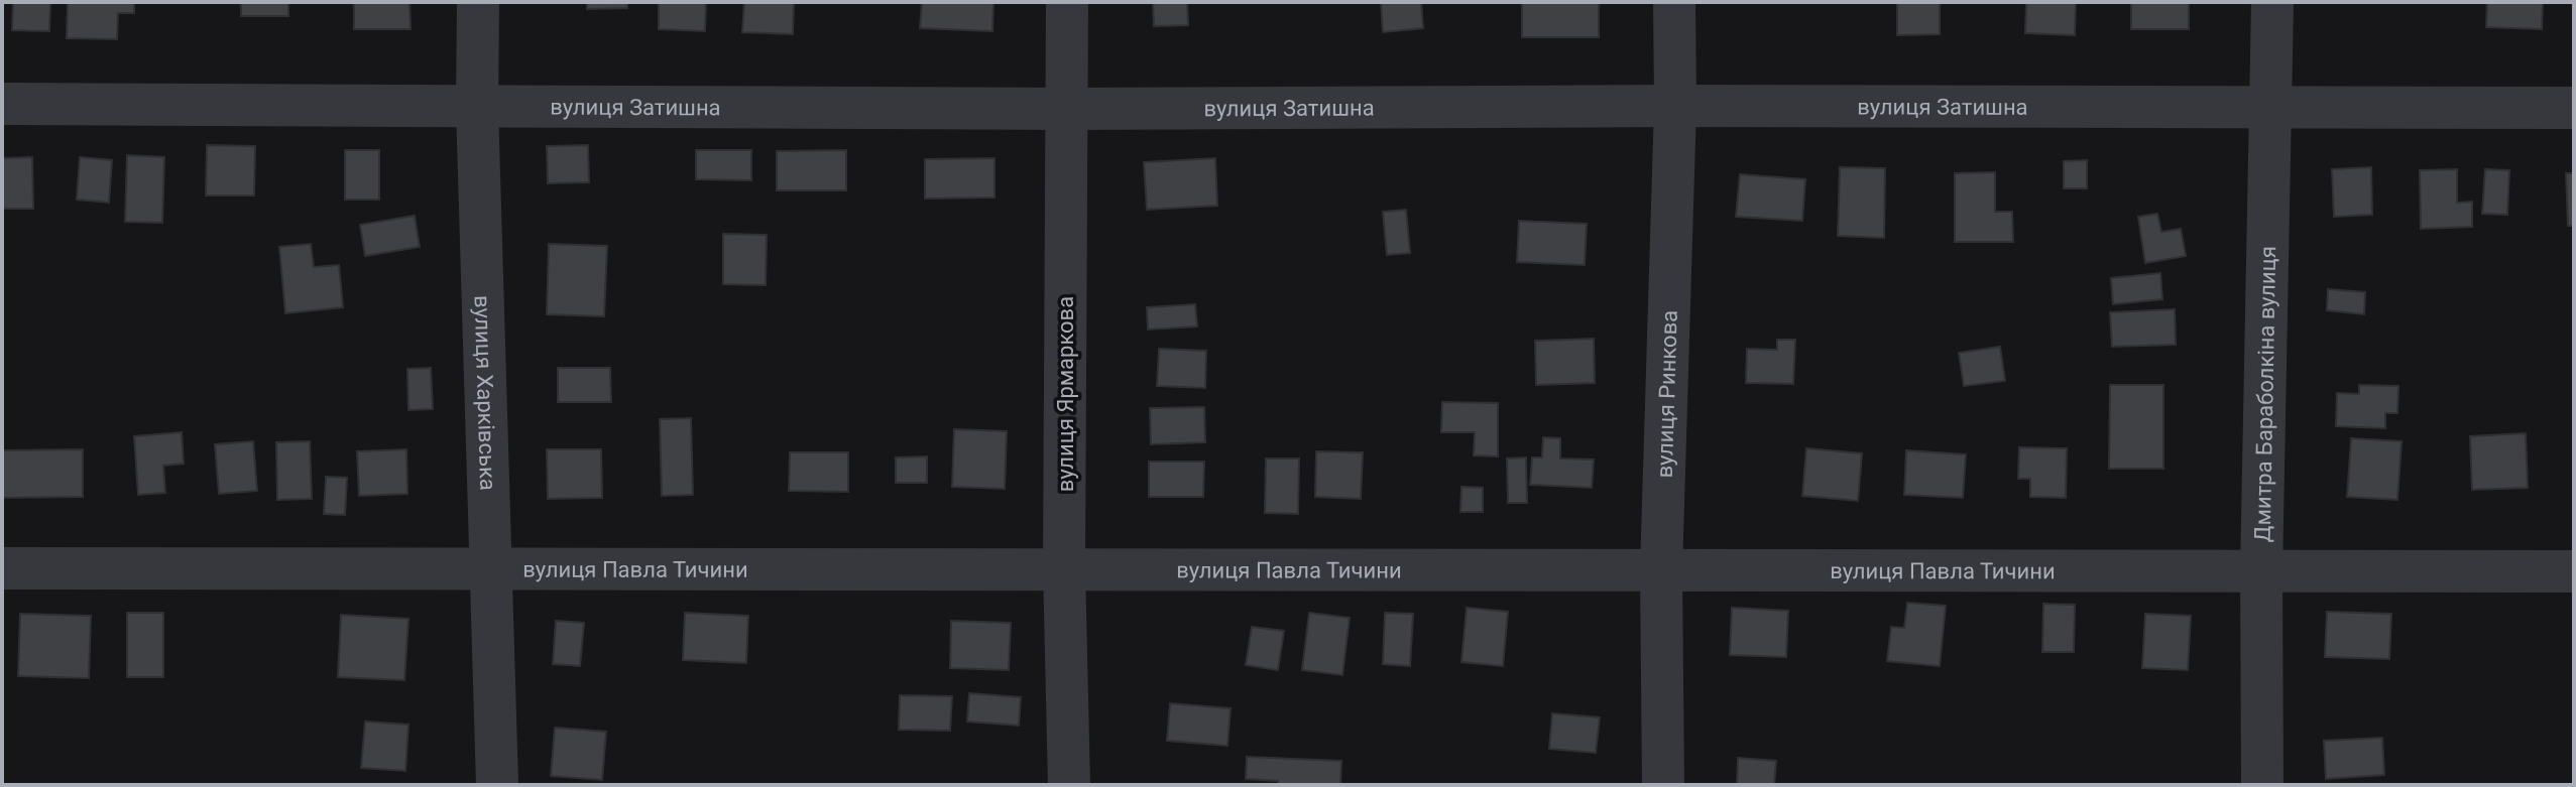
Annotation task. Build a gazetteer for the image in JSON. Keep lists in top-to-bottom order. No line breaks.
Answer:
{"streets":{"street":["вулиця Затишна","вулиця Харківська","вулиця Ринкова","Дмитра Бараболкіна вулиця","вулиця Ярмаркова","вулиця Павла Тичини"]},"crossings":[["вулиця Затишна","вулиця Харківська"],["вулиця Затишна","вулиця Ринкова"],["вулиця Затишна","Дмитра Бараболкіна вулиця"],["вулиця Затишна","вулиця Ярмаркова"],["вулиця Харківська","вулиця Павла Тичини"],["вулиця Ринкова","вулиця Павла Тичини"],["Дмитра Бараболкіна вулиця","вулиця Павла Тичини"],["вулиця Ярмаркова","вулиця Павла Тичини"]]}
